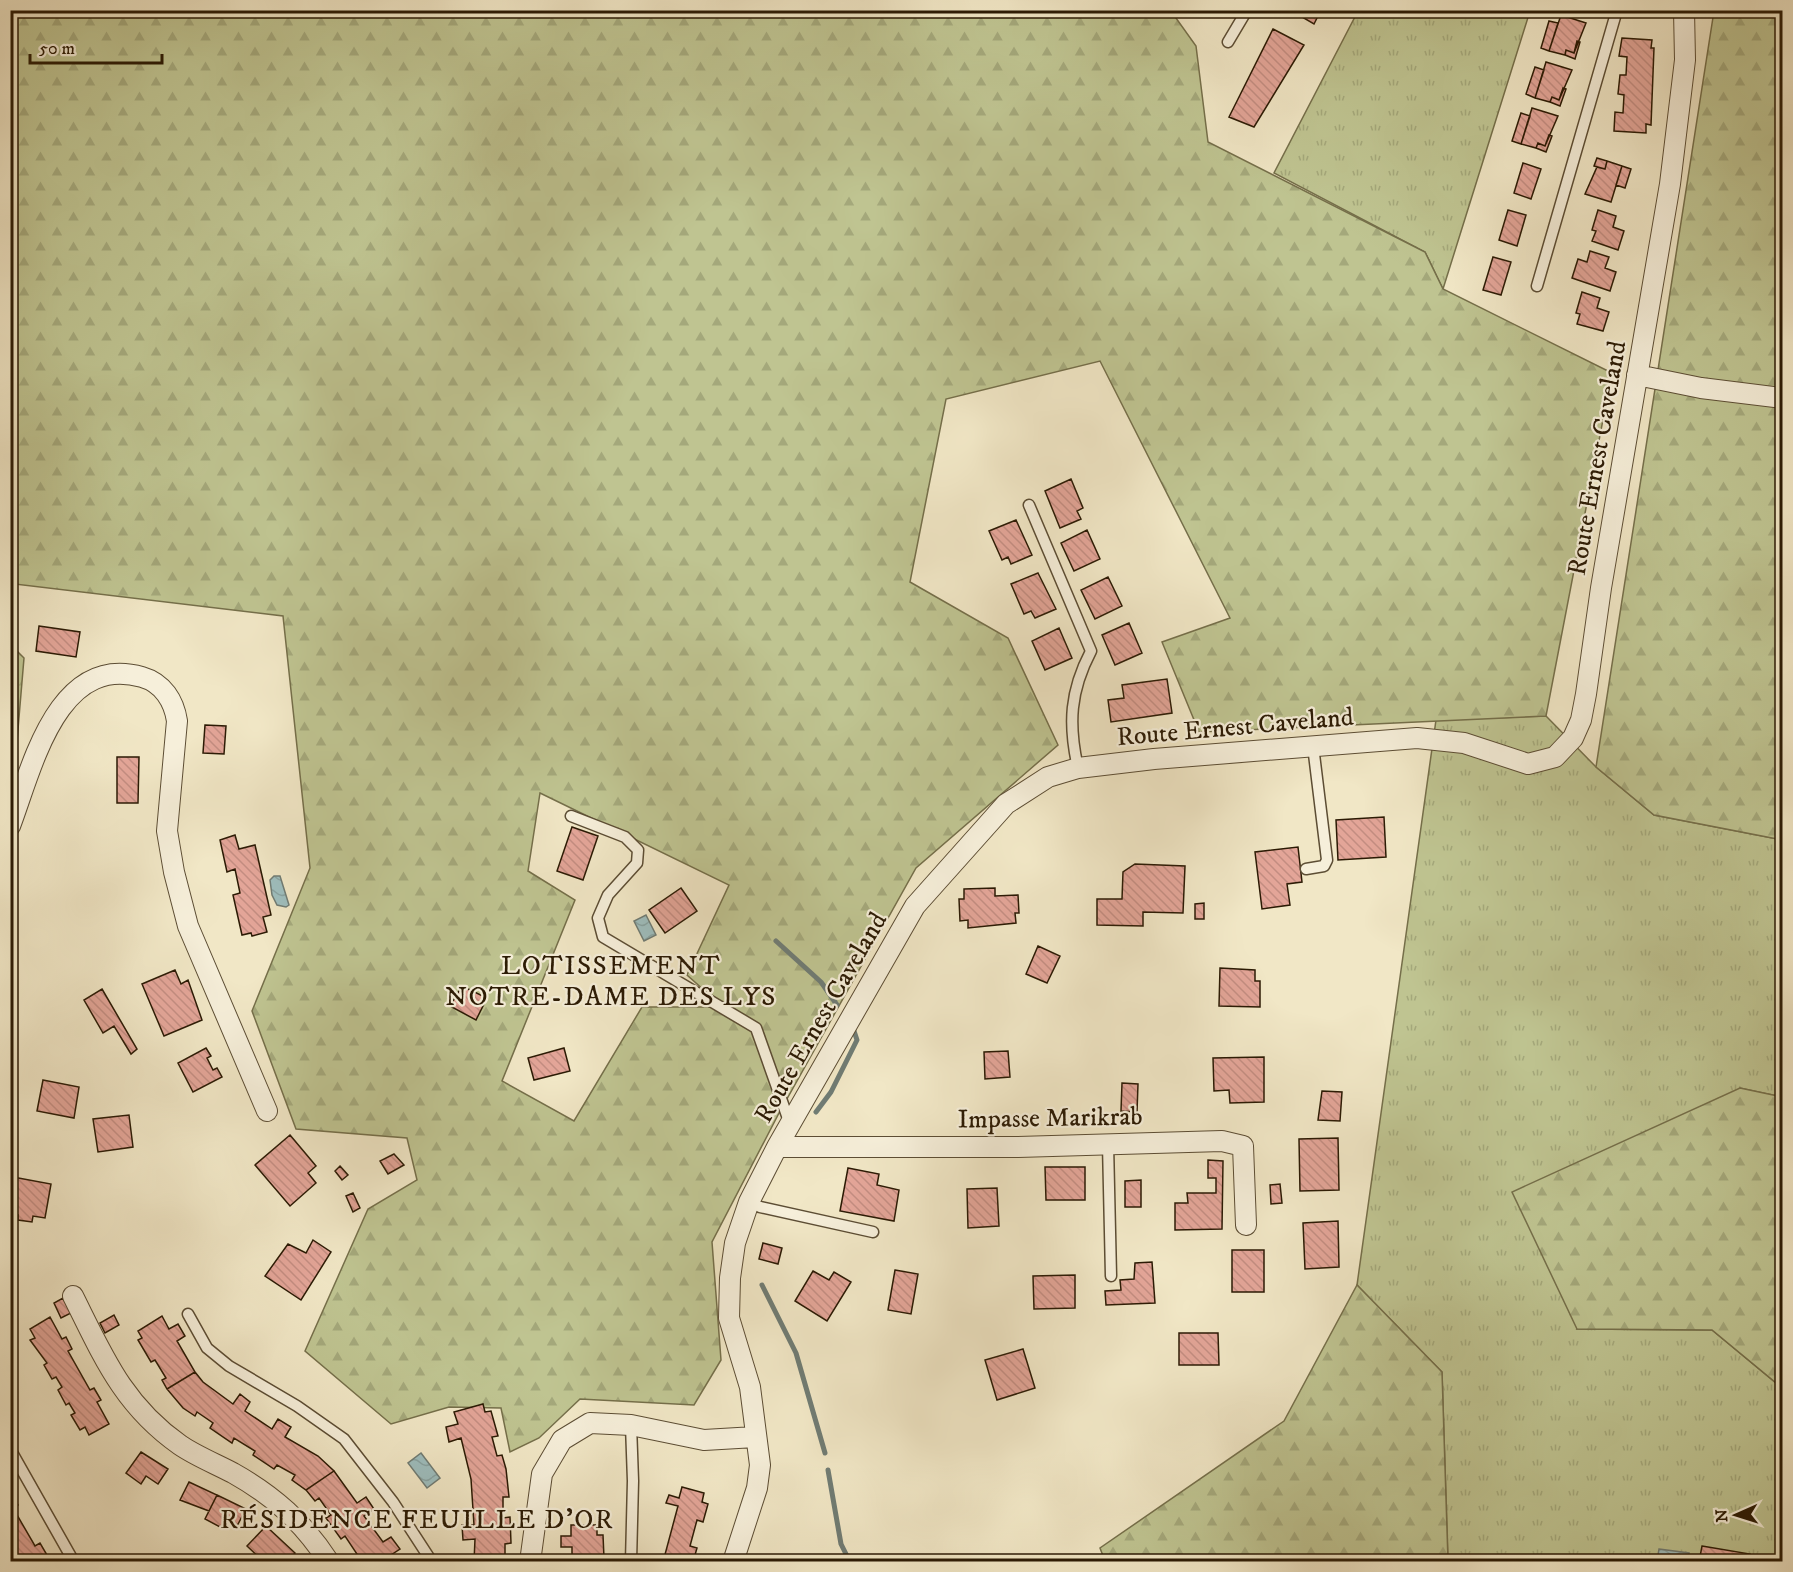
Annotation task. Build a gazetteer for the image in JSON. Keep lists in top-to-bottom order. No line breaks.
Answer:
{"streets":{"street":["Route Ernest Caveland","Impasse Marikrab"]},"crossings":[["Route Ernest Caveland","Impasse Marikrab"]],"districts":["LOTISSEMENT NOTRE-DAME DES LYS","RÉSIDENCE FEUILLE D'OR"],"scale_bar":"50 m","north":"left"}
